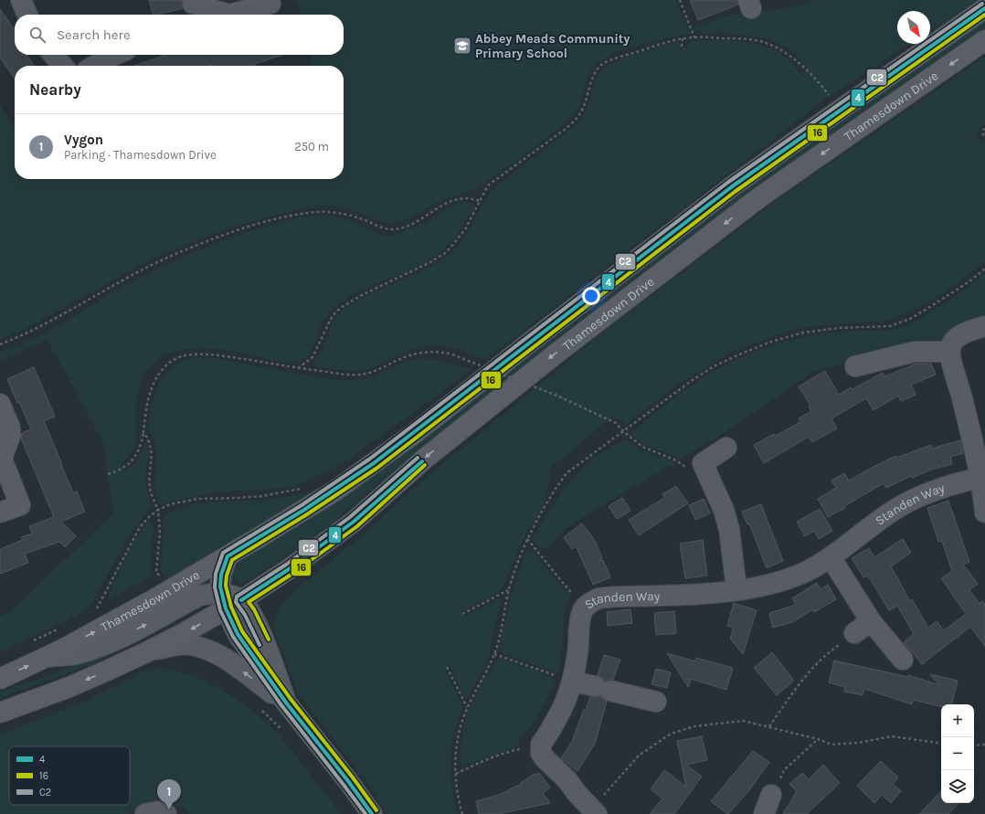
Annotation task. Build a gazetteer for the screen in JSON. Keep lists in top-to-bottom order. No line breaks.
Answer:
{"streets":{"main road":["Thamesdown Drive"],"street":["Standen Way"]},"places":{"school or university":["Abbey Meads Community Primary School"]},"lines":["transit line C2","transit line 4","transit line 16"],"legend":["4","16","C2"],"north":"bottom right","page":{"search":"Search here","heading":"Nearby","list":[{"mark":"1","name":"Vygon","note":"Parking · Thamesdown Drive","value":"250 m"}],"map_buttons":["+","−"],"pins":"1"}}
